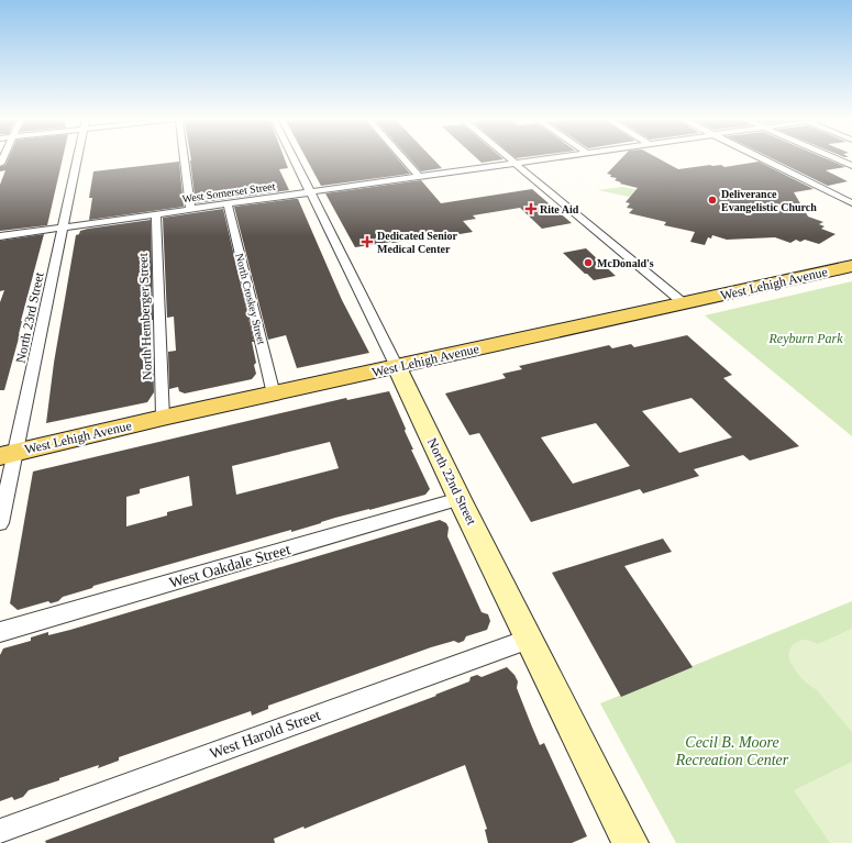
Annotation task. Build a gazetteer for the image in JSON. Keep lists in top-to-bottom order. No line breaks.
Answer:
{"streets":{"main road":["West Lehigh Avenue","North 22nd Street"],"street":["West Somerset Street","North Croskey Street","North Hemberger Street","North 23rd Street","West Oakdale Street","West Harold Street"]},"crossings":[["West Somerset Street","North Croskey Street"],["West Somerset Street","North Hemberger Street"],["West Somerset Street","North 23rd Street"],["West Somerset Street","North 22nd Street"],["West Lehigh Avenue","North Croskey Street"],["West Lehigh Avenue","North Hemberger Street"],["West Lehigh Avenue","North 23rd Street"],["West Lehigh Avenue","North 22nd Street"],["North 22nd Street","West Oakdale Street"],["North 22nd Street","West Harold Street"]],"parks":["Reyburn Park","Cecil B. Moore Recreation Center"],"places":{"other":["Deliverance Evangelistic Church","McDonald's"],"health":["Rite Aid","Dedicated Senior Medical Center"]}}
